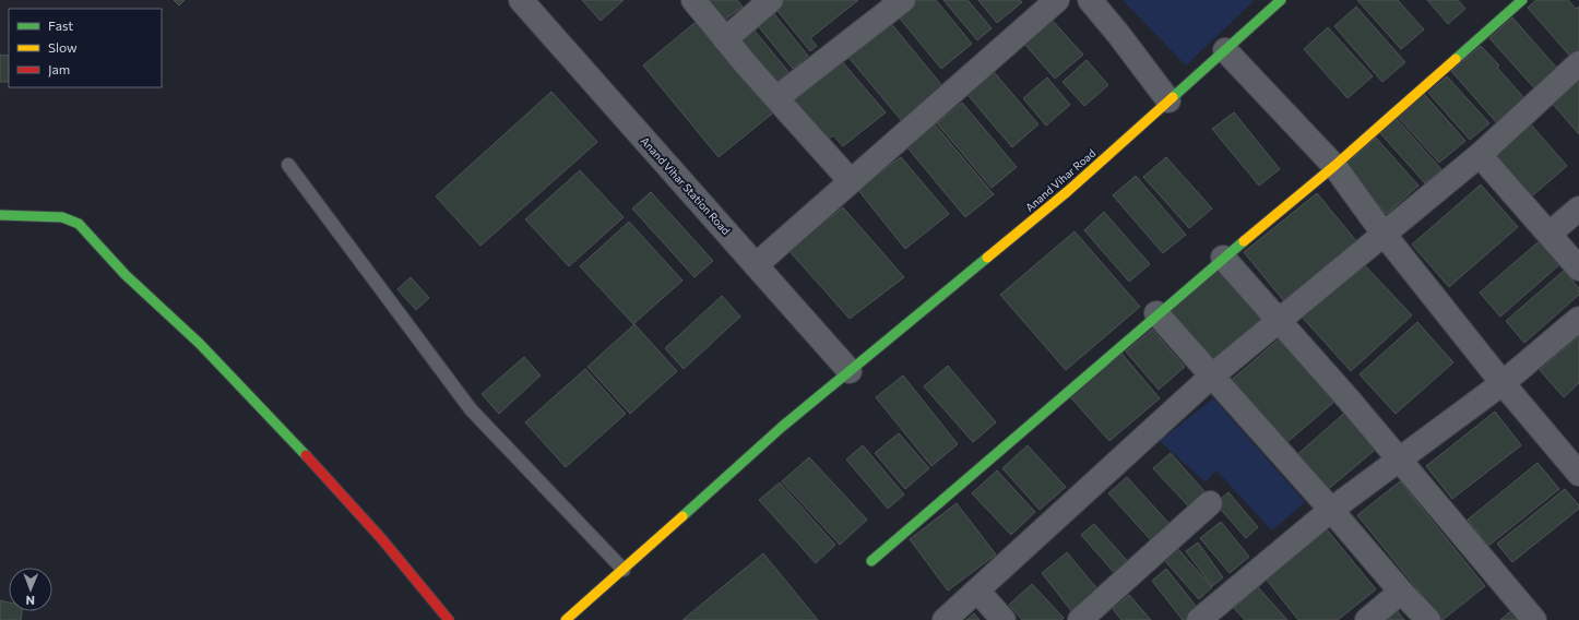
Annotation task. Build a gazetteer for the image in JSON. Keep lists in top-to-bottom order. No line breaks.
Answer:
{"streets":{"street":["Anand Vihar Road","Anand Vihar Station Road"]},"crossings":[["Anand Vihar Road","Anand Vihar Station Road"]],"legend":["Fast","Slow","Jam"],"north":"bottom"}
